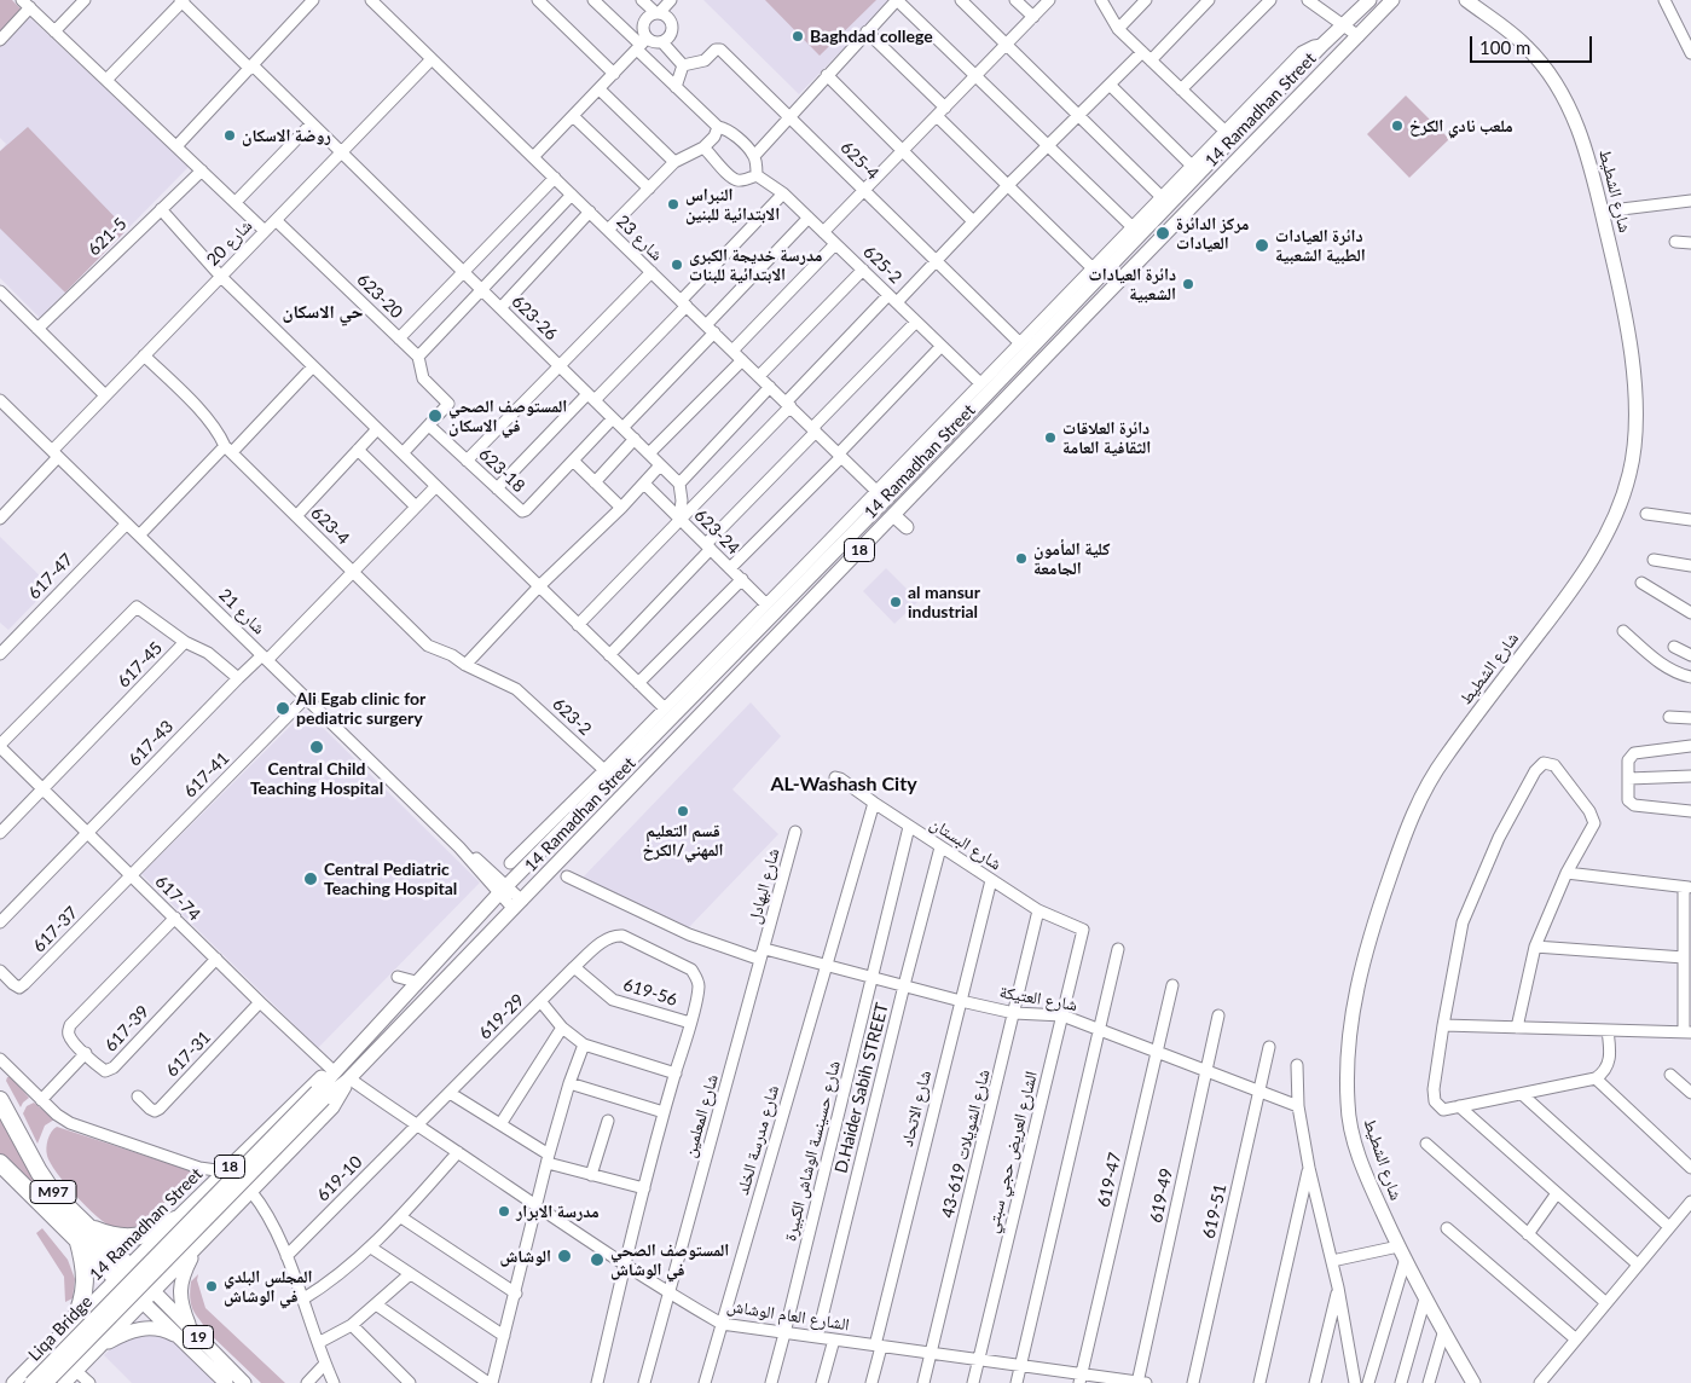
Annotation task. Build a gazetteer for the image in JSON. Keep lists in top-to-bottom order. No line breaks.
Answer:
{"streets":{"highway":["M97"],"main road":["14 Ramadhan Street","شارع الشطيط","18","Liqa Bridge","19"],"street":["625-4","621-5","شارع 23","شارع 20","625-2","623-20","623-26","623-18","623-4","623-24","617-47","شارع 21","617-45","623-2","617-43","617-41","شارع البستان","شارع البهادل","617-74","617-37","619-56","شارع العتيکة","619-29","617-39","617-31","D.Haider Sabih STREET","شارع الاتحاد","شارع المعلمين","شارع مدرسة الخلد","شارع الشويلات 619-43","شارع حسينسة الوشاش الكبيرة","الشارع العريض حجي سبتي","619-10","619-47","619-49","619-51","الشارع العام الوشاش"]},"crossings":[["14 Ramadhan Street","شارع 23"],["14 Ramadhan Street","شارع 21"],["14 Ramadhan Street","617-74"],["14 Ramadhan Street","M97"],["14 Ramadhan Street","الشارع العام الوشاش"],["14 Ramadhan Street","Liqa Bridge"],["14 Ramadhan Street","19"],["شارع 23","شارع 20"],["شارع 20","623-20"],["شارع 20","623-26"],["شارع 20","623-4"],["شارع 20","شارع 21"],["623-20","623-18"],["623-4","623-2"],["623-4","617-43"],["617-47","شارع 21"],["شارع 21","617-43"],["شارع 21","617-41"],["617-45","617-74"],["617-43","617-74"],["617-41","617-74"],["617-41","617-37"],["شارع البستان","D.Haider Sabih STREET"],["شارع البستان","شارع الاتحاد"],["شارع البستان","شارع مدرسة الخلد"],["شارع البستان","شارع الشويلات 619-43"],["شارع البستان","شارع حسينسة الوشاش الكبيرة"],["شارع البستان","الشارع العريض حجي سبتي"],["شارع البهادل","شارع العتيکة"],["شارع البهادل","شارع المعلمين"],["617-74","617-37"],["617-74","617-39"],["617-74","617-31"],["619-56","619-29"],["شارع العتيکة","D.Haider Sabih STREET"],["شارع العتيکة","شارع الاتحاد"],["شارع العتيکة","شارع المعلمين"],["شارع العتيکة","شارع مدرسة الخلد"],["شارع العتيکة","شارع الشويلات 619-43"],["شارع العتيکة","شارع حسينسة الوشاش الكبيرة"],["شارع العتيکة","الشارع العريض حجي سبتي"],["شارع العتيکة","619-47"],["شارع العتيکة","619-49"],["شارع العتيکة","619-51"],["619-29","619-10"],["619-29","الشارع العام الوشاش"],["D.Haider Sabih STREET","الشارع العام الوشاش"],["شارع الاتحاد","الشارع العام الوشاش"],["شارع المعلمين","الشارع العام الوشاش"],["شارع مدرسة الخلد","الشارع العام الوشاش"],["شارع الشويلات 619-43","الشارع العام الوشاش"],["شارع حسينسة الوشاش الكبيرة","الشارع العام الوشاش"],["الشارع العريض حجي سبتي","الشارع العام الوشاش"],["619-10","الشارع العام الوشاش"],["619-47","الشارع العام الوشاش"],["619-49","الشارع العام الوشاش"]],"districts":["حي الاسكان","AL-Washash City"],"places":["Baghdad college","ملعب نادي الكرخ","روضة الاسكان","النبراس الابتدائية للبنين","مركز الدائرة العيادات","دائرة العيادات الطبية الشعبية","مدرسة خديجة الكبرى الابتدائية للبنات","دائرة العيادات الشعبية","المستوصف الصحي في الاسكان","دائرة العلاقات الثقافية العامة","كلية المأمون الجامعة","al mansur industrial","Ali Egab clinic for pediatric surgery","Central Child Teaching Hospital","قسم التعليم المهني/الكرخ","Central Pediatric Teaching Hospital","مدرسة الابرار","الوشاش","المستوصف الصحي في الوشاش","المجلس البلدي في الوشاش"],"scale_bar":"100 m"}
